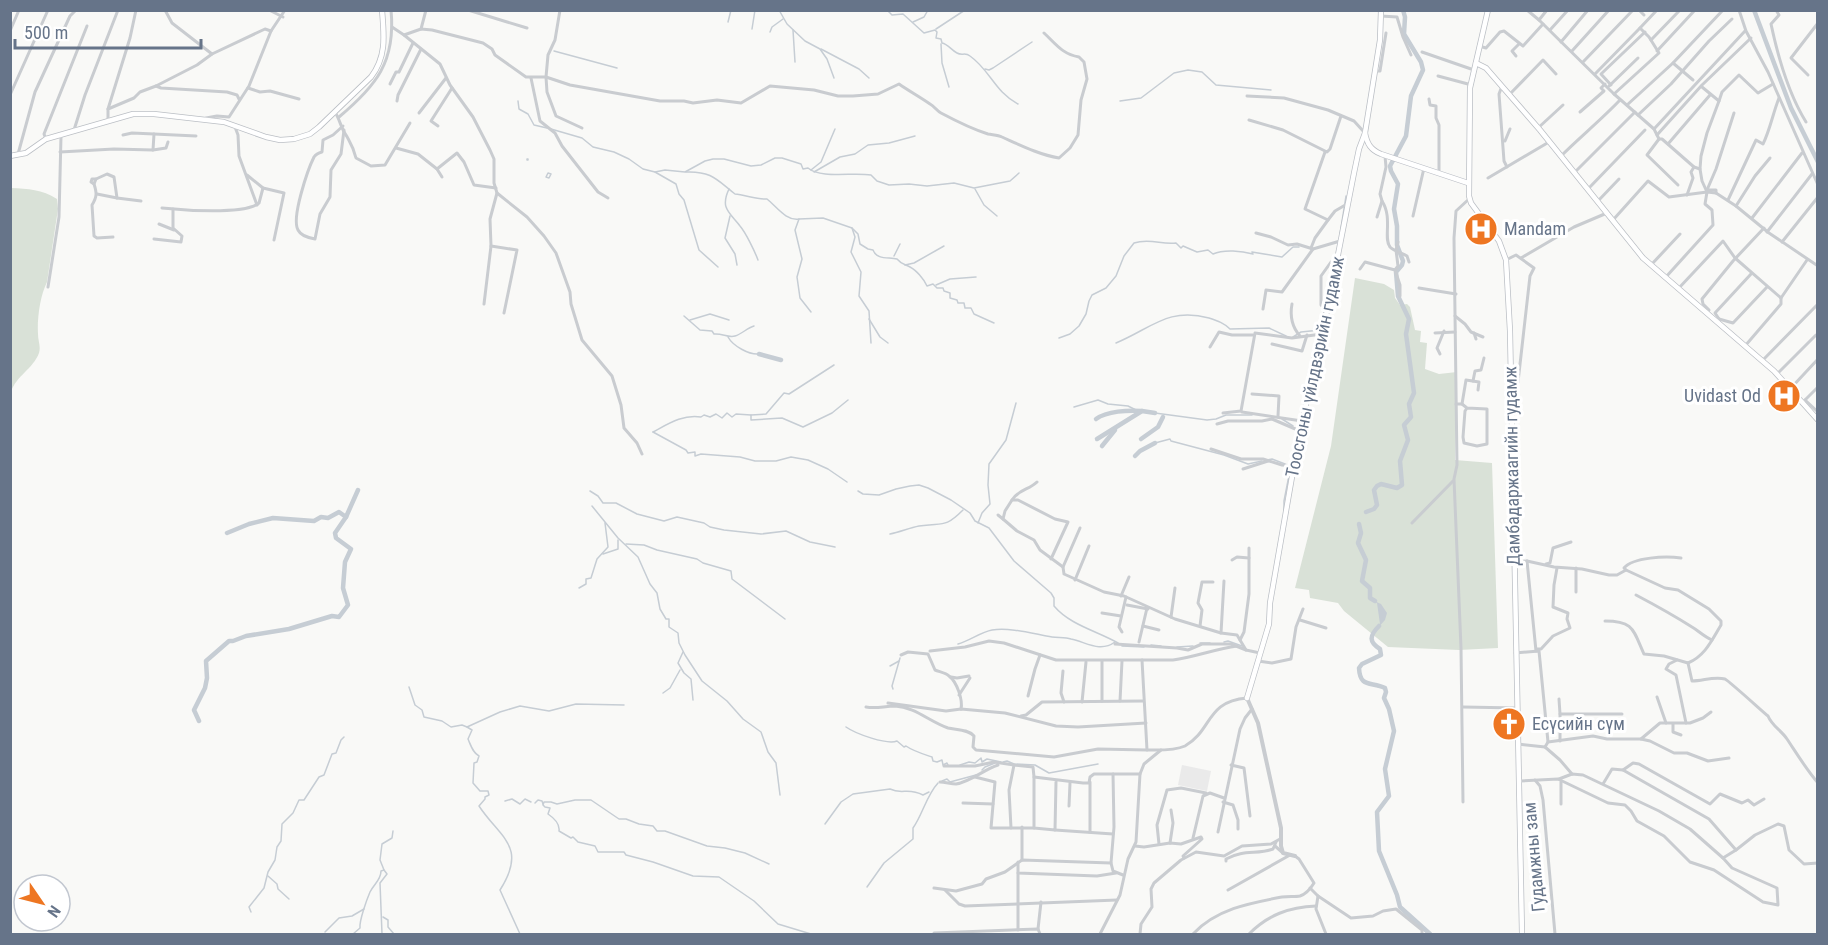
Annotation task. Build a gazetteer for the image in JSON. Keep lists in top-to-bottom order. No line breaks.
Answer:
{"streets":{"main road":["Тоосгоны үйлдвэрийн гудамж","Дамбадаржаагийн гудамж"],"street":["Гудамжны зам"]},"places":{"hospital":["Mandam","Uvidast Od"],"church":["Есүсийн сүм"]},"scale_bar":"500 m","north":"bottom right"}
